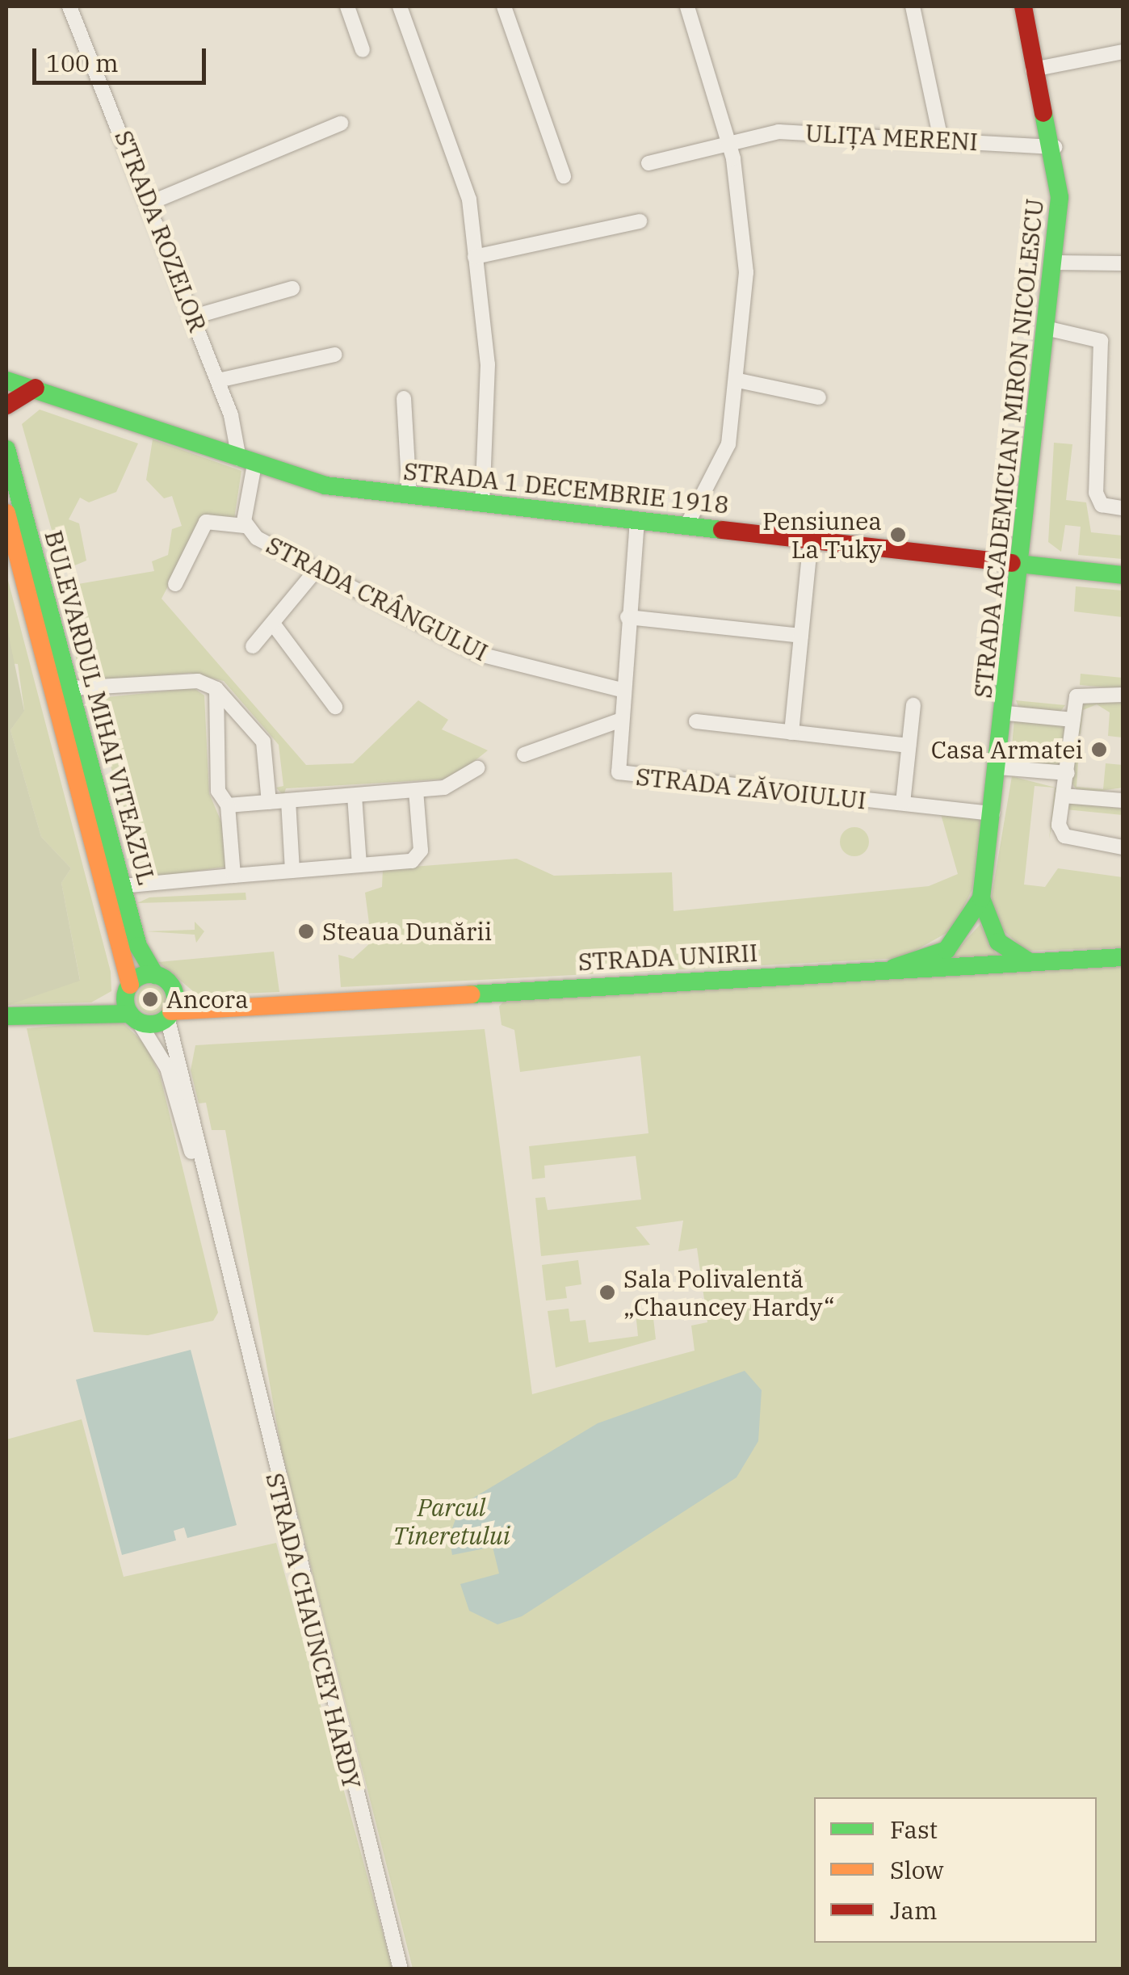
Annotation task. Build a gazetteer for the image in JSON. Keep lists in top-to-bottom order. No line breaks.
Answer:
{"streets":{"main road":["STRADA ACADEMICIAN MIRON NICOLESCU","STRADA 1 DECEMBRIE 1918","BULEVARDUL MIHAI VITEAZUL","STRADA UNIRII"],"street":["ULIȚA MERENI","STRADA ROZELOR","STRADA CRÂNGULUI","STRADA ZĂVOIULUI","STRADA CHAUNCEY HARDY"]},"crossings":[["ULIȚA MERENI","STRADA ACADEMICIAN MIRON NICOLESCU"],["STRADA ROZELOR","STRADA 1 DECEMBRIE 1918"],["STRADA ROZELOR","STRADA CRÂNGULUI"],["STRADA ACADEMICIAN MIRON NICOLESCU","STRADA 1 DECEMBRIE 1918"],["STRADA ACADEMICIAN MIRON NICOLESCU","STRADA ZĂVOIULUI"],["STRADA ACADEMICIAN MIRON NICOLESCU","STRADA UNIRII"],["STRADA 1 DECEMBRIE 1918","STRADA CRÂNGULUI"],["STRADA 1 DECEMBRIE 1918","STRADA ZĂVOIULUI"],["STRADA CRÂNGULUI","STRADA ZĂVOIULUI"],["BULEVARDUL MIHAI VITEAZUL","STRADA UNIRII"],["BULEVARDUL MIHAI VITEAZUL","STRADA CHAUNCEY HARDY"],["STRADA UNIRII","STRADA CHAUNCEY HARDY"]],"parks":["Parcul Tineretului"],"places":["Pensiunea La Tuky","Casa Armatei","Steaua Dunării","Ancora","Sala Polivalentă „Chauncey Hardy“"],"legend":["Fast","Slow","Jam"],"scale_bar":"100 m"}
